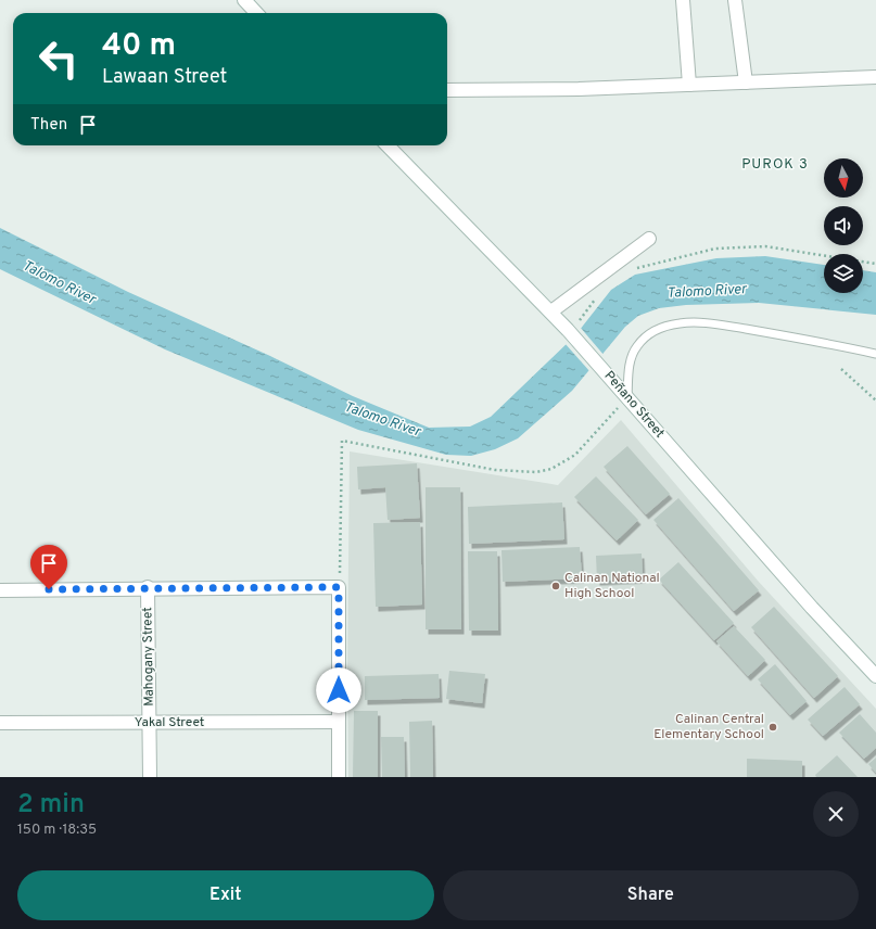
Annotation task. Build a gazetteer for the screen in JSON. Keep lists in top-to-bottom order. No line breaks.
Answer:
{"streets":{"street":["Peñano Street","Mahogany Street","Yakal Street"]},"crossings":[["Mahogany Street","Yakal Street"]],"districts":["PUROK 3"],"water":["Talomo River"],"places":["Calinan National High School","Calinan Central Elementary School"],"north":"bottom","page":{"turn":["40 m","Lawaan Street"],"then":"Then","heading":["2 min","150 m · 18:35"],"buttons":["Exit","Share"]}}
